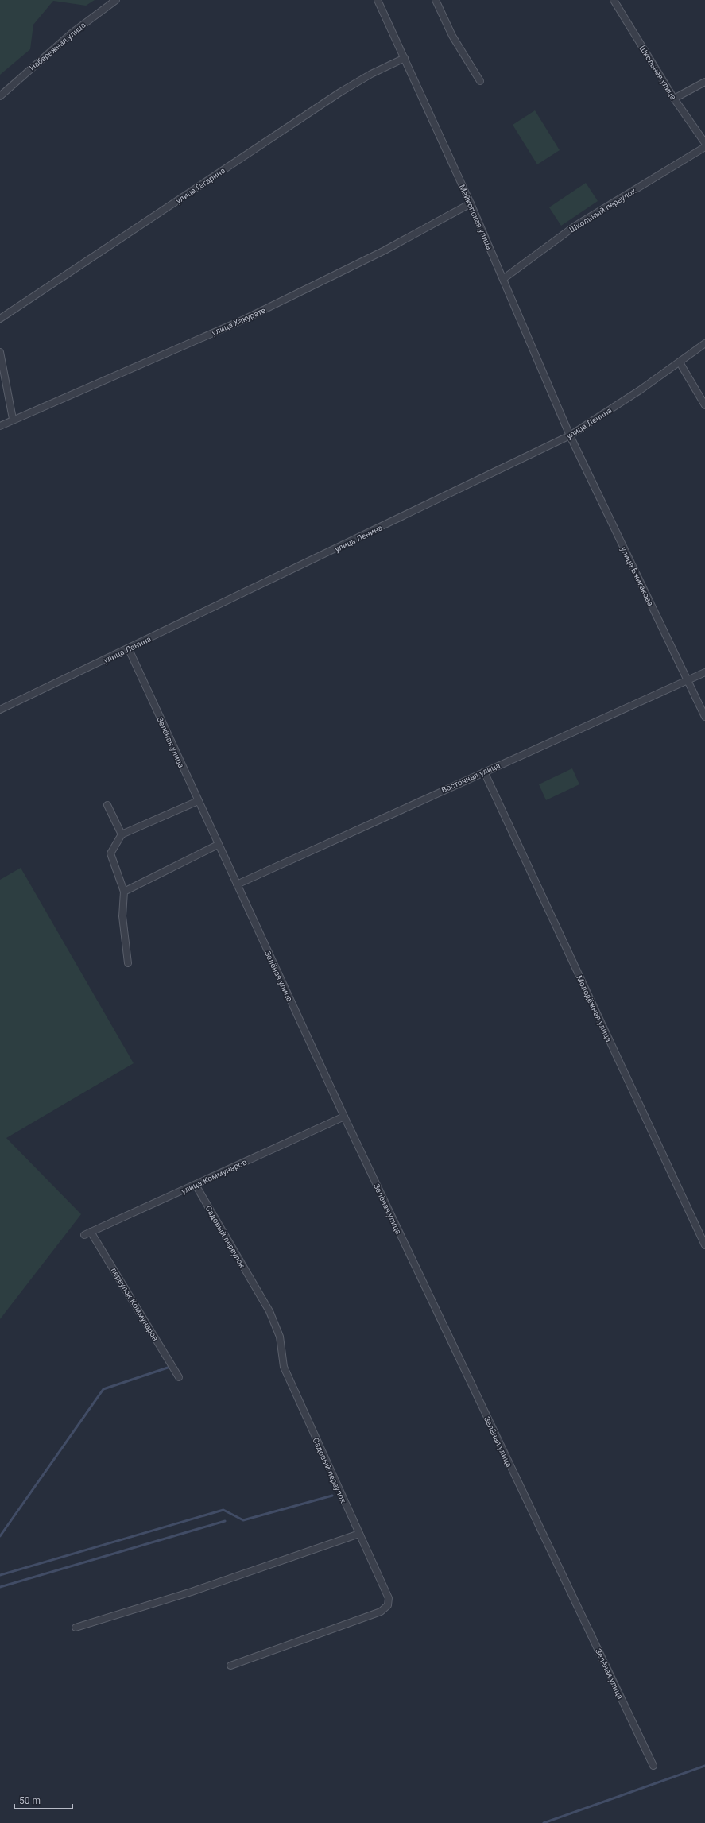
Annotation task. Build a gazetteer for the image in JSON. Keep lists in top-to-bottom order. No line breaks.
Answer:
{"streets":{"street":["Набережная улица","Школьная улица","улица Гагарина","Школьный переулок","Майкопская улица","улица Хакурате","улица Ленина","улица Бжигакова","Зелёная улица","Восточная улица","Молодёжная улица","улица Коммунаров","Садовый переулок","переулок Коммунаров"]},"crossings":[["улица Гагарина","Майкопская улица"],["Школьный переулок","Майкопская улица"],["Майкопская улица","улица Хакурате"],["Майкопская улица","улица Ленина"],["Майкопская улица","улица Бжигакова"],["улица Ленина","улица Бжигакова"],["улица Ленина","Зелёная улица"],["улица Бжигакова","Восточная улица"],["Зелёная улица","Восточная улица"],["Зелёная улица","улица Коммунаров"],["Восточная улица","Молодёжная улица"],["улица Коммунаров","Садовый переулок"],["улица Коммунаров","переулок Коммунаров"]],"scale_bar":"50 m"}
